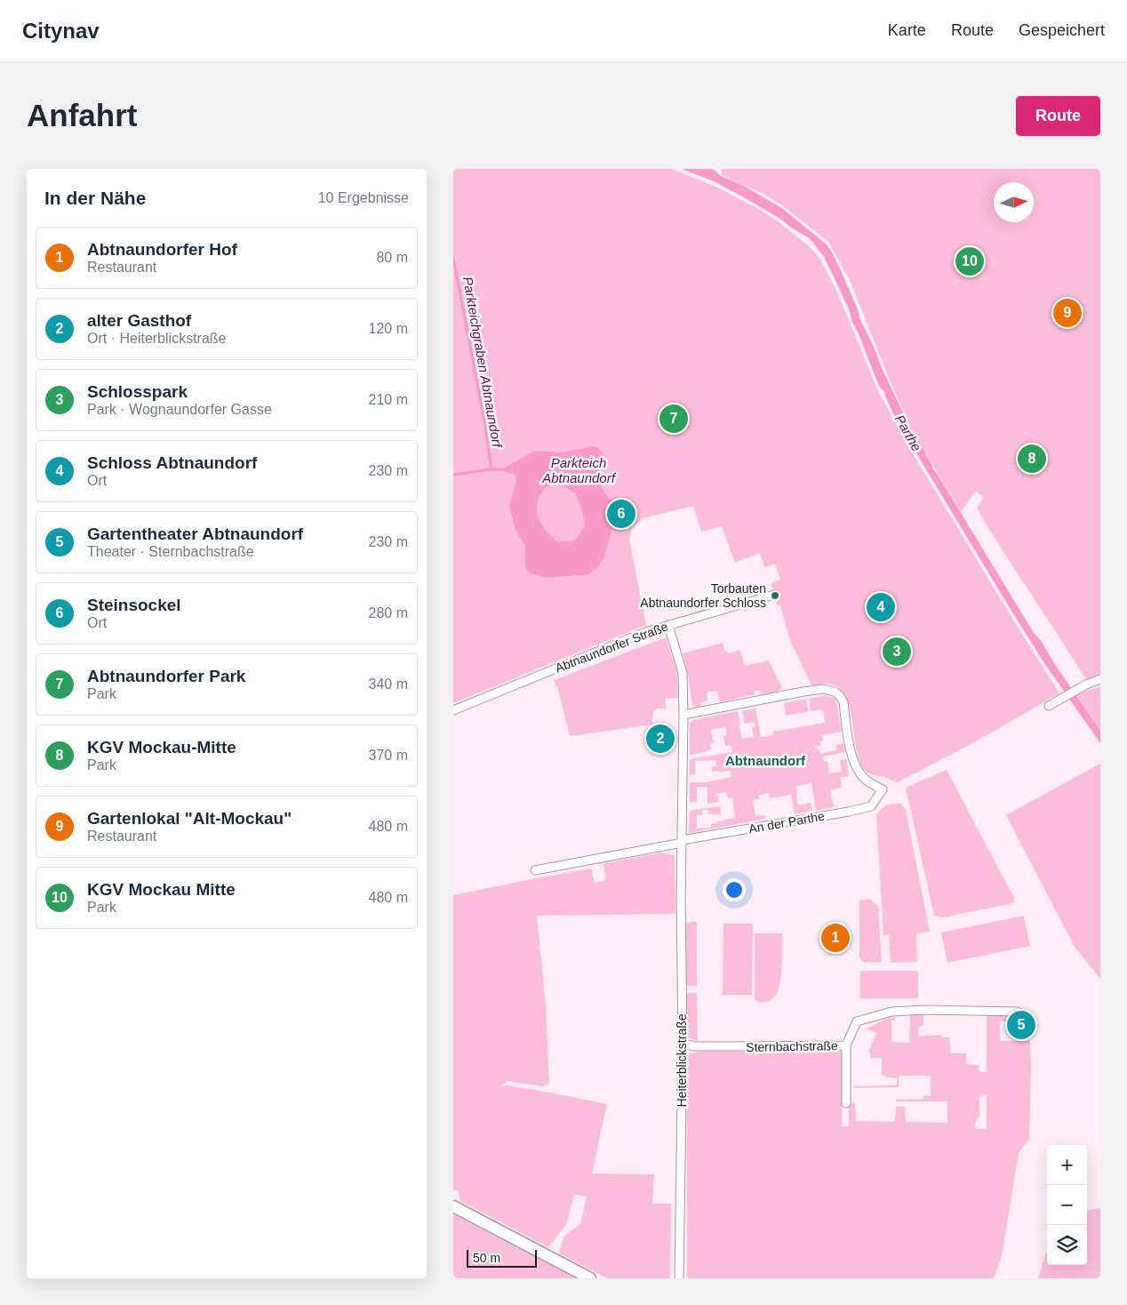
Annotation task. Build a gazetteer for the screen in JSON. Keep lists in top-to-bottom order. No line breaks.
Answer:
{"streets":{"street":["Abtnaundorfer Straße","An der Parthe","Sternbachstraße","Heiterblickstraße"]},"crossings":[["Abtnaundorfer Straße","Heiterblickstraße"],["An der Parthe","Heiterblickstraße"],["Sternbachstraße","Heiterblickstraße"]],"districts":["Abtnaundorf"],"water":["Parkteichgraben Abtnaundorf","Parthe","Parkteich Abtnaundorf"],"places":["Torbauten Abtnaundorfer Schloss"],"scale_bar":"50 m","north":"right","page":{"header":"Citynav","nav":["Karte","Route","Gespeichert"],"buttons":"Route","title":"Anfahrt","heading":["In der Nähe","10 Ergebnisse"],"list":[{"mark":"1","name":"Abtnaundorfer Hof","note":"Restaurant","value":"80 m"},{"mark":"2","name":"alter Gasthof","note":"Ort · Heiterblickstraße","value":"120 m"},{"mark":"3","name":"Schlosspark","note":"Park · Wognaundorfer Gasse","value":"210 m"},{"mark":"4","name":"Schloss Abtnaundorf","note":"Ort","value":"230 m"},{"mark":"5","name":"Gartentheater Abtnaundorf","note":"Theater · Sternbachstraße","value":"230 m"},{"mark":"6","name":"Steinsockel","note":"Ort","value":"280 m"},{"mark":"7","name":"Abtnaundorfer Park","note":"Park","value":"340 m"},{"mark":"8","name":"KGV Mockau-Mitte","note":"Park","value":"370 m"},{"mark":"9","name":"Gartenlokal \"Alt-Mockau\"","note":"Restaurant","value":"480 m"},{"mark":"10","name":"KGV Mockau Mitte","note":"Park","value":"480 m"}],"pins":["10","9","7","8","6","4","3","2","1","5"],"map_buttons":["+","−"],"scale":"50 m"}}
